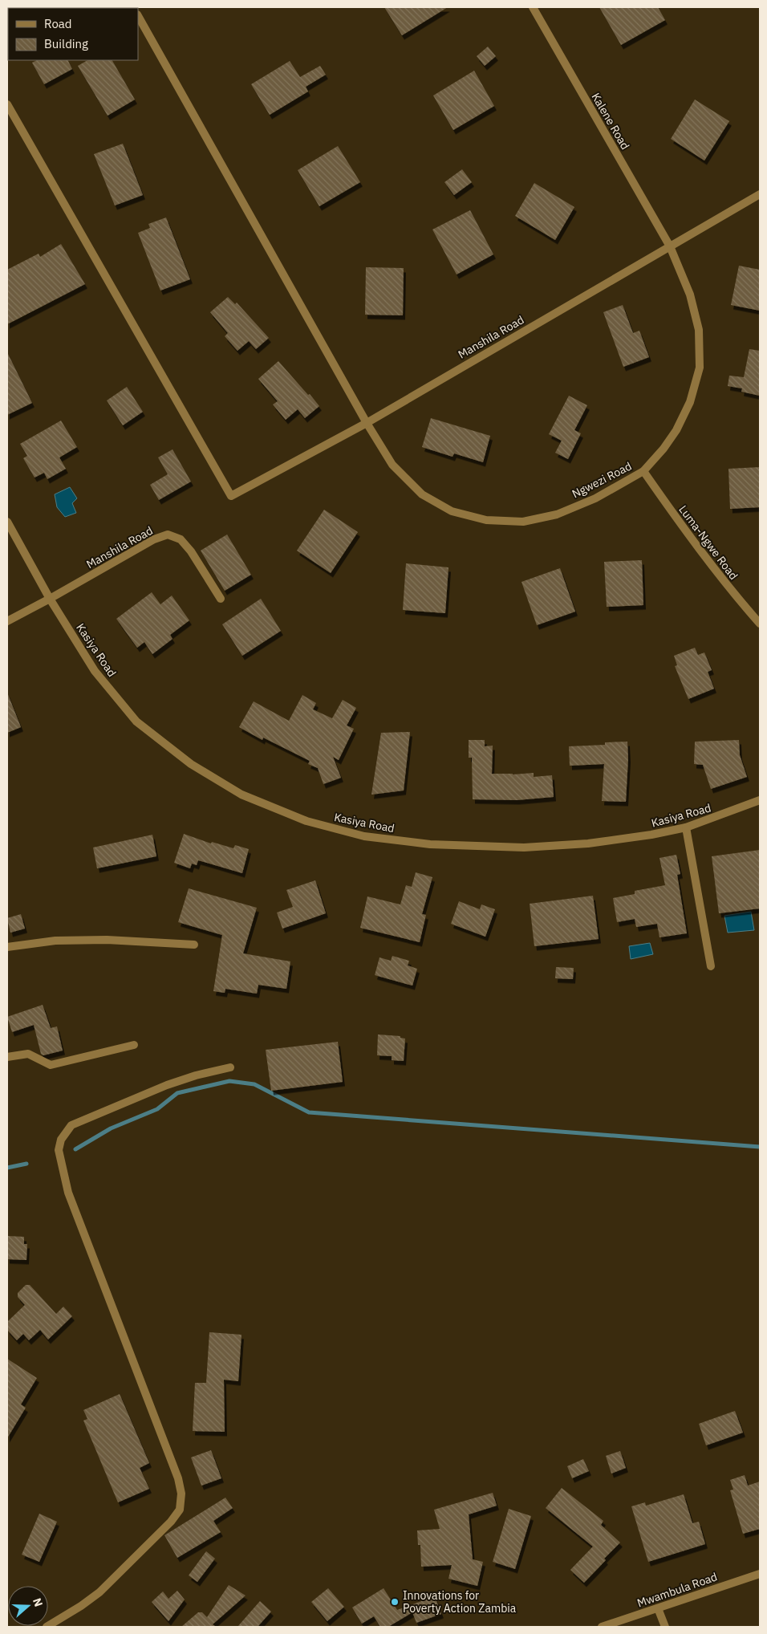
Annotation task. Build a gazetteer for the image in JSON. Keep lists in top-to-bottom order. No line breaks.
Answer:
{"streets":{"street":["Kalene Road","Manshila Road","Ngwezi Road","Luma-Ngwe Road","Kasiya Road","Mwambula Road"]},"crossings":[["Kalene Road","Manshila Road"],["Kalene Road","Ngwezi Road"],["Manshila Road","Ngwezi Road"],["Manshila Road","Kasiya Road"],["Ngwezi Road","Luma-Ngwe Road"]],"places":["Innovations for Poverty Action Zambia"],"legend":["Road","Building"],"north":"right"}
